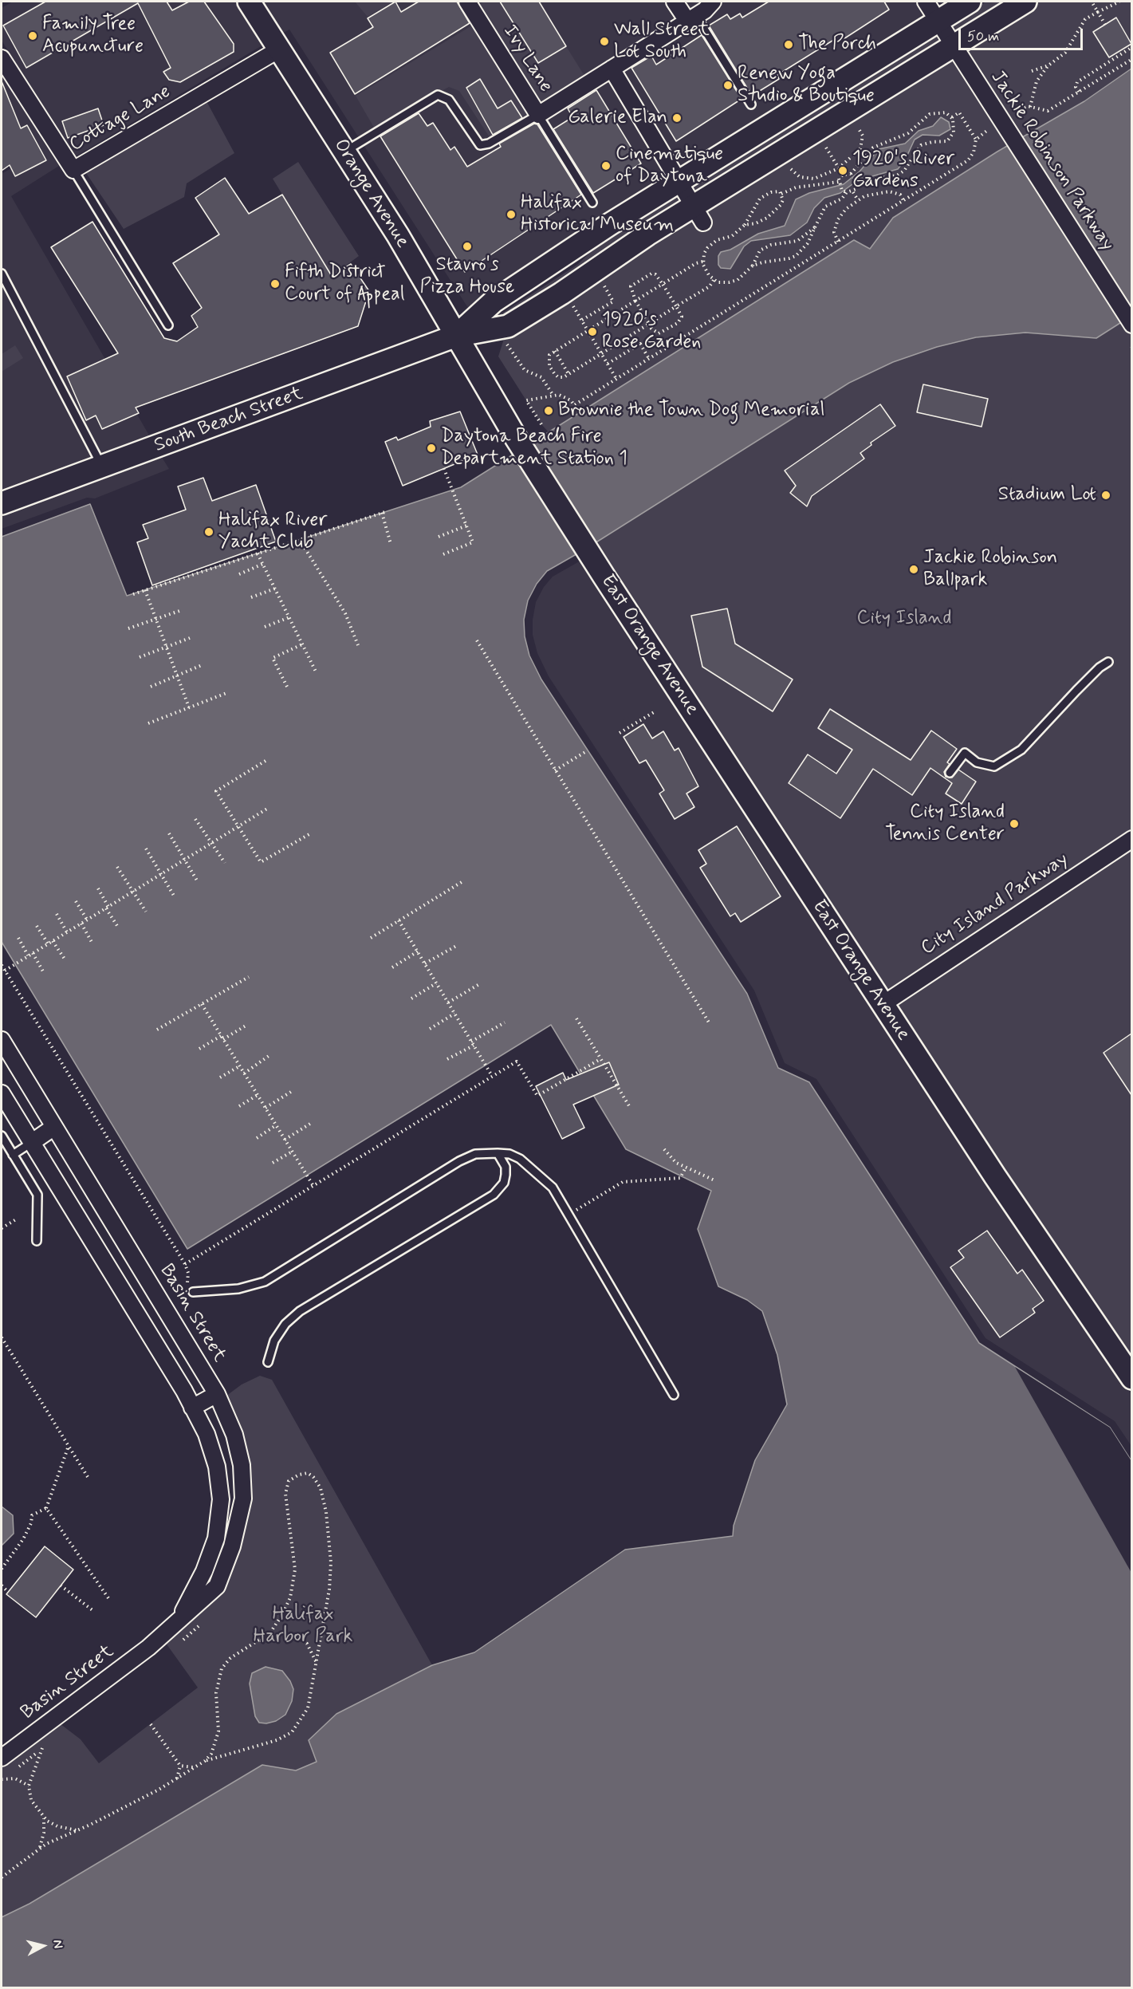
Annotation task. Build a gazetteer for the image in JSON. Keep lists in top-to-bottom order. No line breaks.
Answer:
{"streets":{"street":["Ivy Lane","Cottage Lane","Jackie Robinson Parkway","Orange Avenue","South Beach Street","East Orange Avenue","City Island Parkway","Basin Street"]},"crossings":[["Cottage Lane","Orange Avenue"],["Jackie Robinson Parkway","South Beach Street"],["Orange Avenue","South Beach Street"],["Orange Avenue","East Orange Avenue"],["East Orange Avenue","City Island Parkway"]],"parks":["City Island","Halifax Harbor Park"],"places":["Family Tree Acupuncture","Wall Street Lot South","The Porch","Renew Yoga Studio & Boutique","Galerie Elan","Cinematique of Daytona","1920's River Gardens","Halifax Historical Museum","Stavro's Pizza House","Fifth District Court of Appeal","1920's Rose Garden","Brownie the Town Dog Memorial","Daytona Beach Fire Department Station 1","Stadium Lot","Halifax River Yacht Club","Jackie Robinson Ballpark","City Island Tennis Center"],"scale_bar":"50 m","north":"right"}
